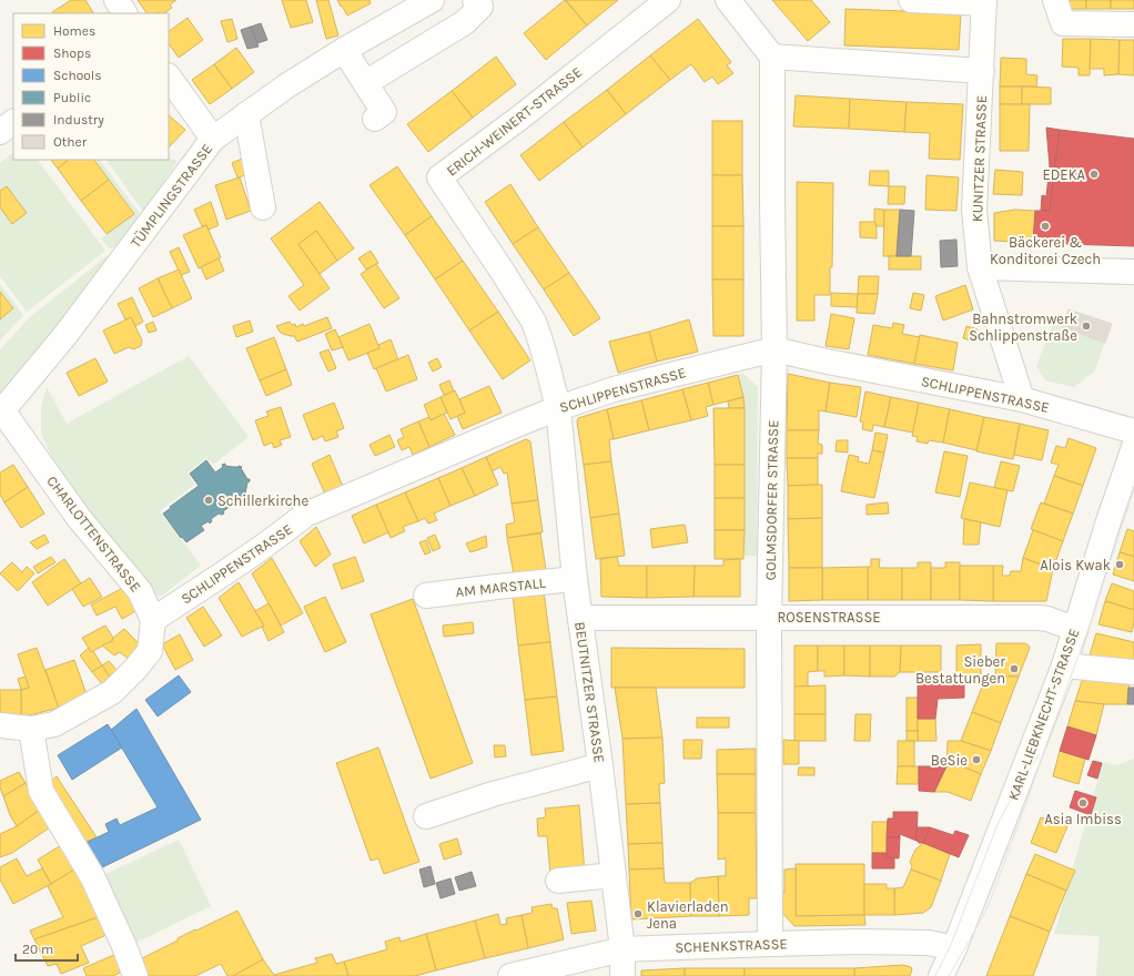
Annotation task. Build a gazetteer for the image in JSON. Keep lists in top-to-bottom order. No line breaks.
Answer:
{"streets":{"street":["ERICH-WEINERT-STRASSE","KUNITZER STRASSE","TÜMPLINGSTRASSE","SCHLIPPENSTRASSE","GOLMSDORFER STRASSE","CHARLOTTENSTRASSE","AM MARSTALL","ROSENSTRASSE","BEUTNITZER STRASSE","KARL-LIEBKNECHT-STRASSE","SCHENKSTRASSE"]},"crossings":[["ERICH-WEINERT-STRASSE","SCHLIPPENSTRASSE"],["ERICH-WEINERT-STRASSE","BEUTNITZER STRASSE"],["KUNITZER STRASSE","SCHLIPPENSTRASSE"],["TÜMPLINGSTRASSE","CHARLOTTENSTRASSE"],["SCHLIPPENSTRASSE","GOLMSDORFER STRASSE"],["SCHLIPPENSTRASSE","CHARLOTTENSTRASSE"],["SCHLIPPENSTRASSE","BEUTNITZER STRASSE"],["GOLMSDORFER STRASSE","ROSENSTRASSE"],["GOLMSDORFER STRASSE","SCHENKSTRASSE"],["AM MARSTALL","BEUTNITZER STRASSE"],["ROSENSTRASSE","BEUTNITZER STRASSE"],["ROSENSTRASSE","KARL-LIEBKNECHT-STRASSE"],["BEUTNITZER STRASSE","SCHENKSTRASSE"],["KARL-LIEBKNECHT-STRASSE","SCHENKSTRASSE"]],"places":["EDEKA","Bäckerei & Konditorei Czech","Bahnstromwerk Schlippenstraße","Schillerkirche","Alois Kwak","Sieber Bestattungen","BeSie","Asia Imbiss","Klavierladen Jena"],"legend":["Homes","Shops","Schools","Public","Industry","Other"],"scale_bar":"20 m"}
